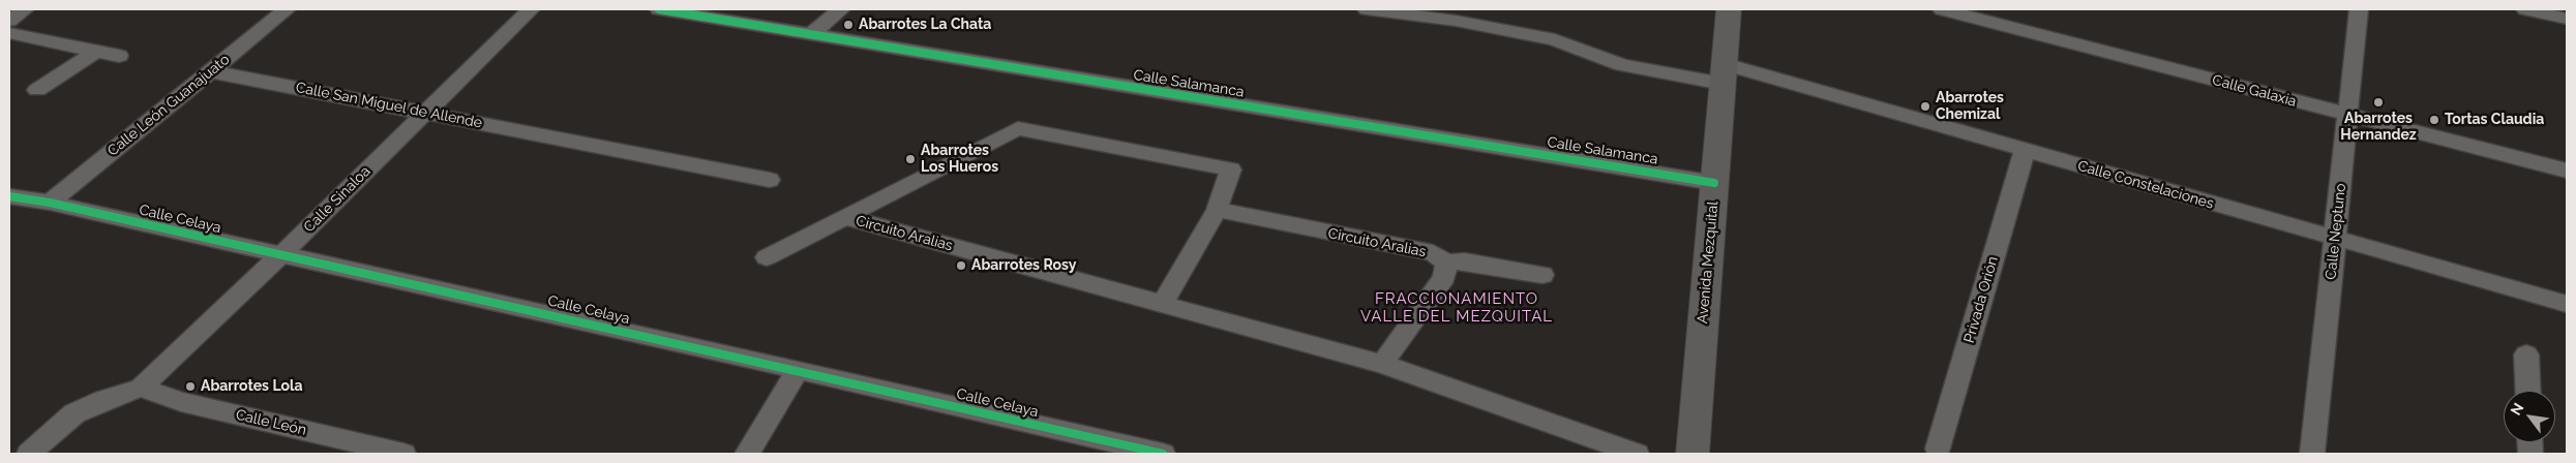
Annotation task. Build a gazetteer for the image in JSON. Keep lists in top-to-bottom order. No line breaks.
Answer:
{"streets":{"street":["Calle Salamanca","Calle Galaxia","Calle León Guanajuato","Calle San Miguel de Allende","Calle Constelaciones","Calle Sinaloa","Calle Celaya","Calle Neptuno","Circuito Aralias","Avenida Mezquital","Privada Orión","Calle León"]},"crossings":[["Calle Salamanca","Avenida Mezquital"],["Calle Galaxia","Calle Neptuno"],["Calle León Guanajuato","Calle San Miguel de Allende"],["Calle León Guanajuato","Calle Celaya"],["Calle San Miguel de Allende","Calle Sinaloa"],["Calle Constelaciones","Calle Neptuno"],["Calle Constelaciones","Avenida Mezquital"],["Calle Constelaciones","Privada Orión"],["Calle Sinaloa","Calle Celaya"],["Calle Sinaloa","Calle León"]],"districts":["FRACCIONAMIENTO VALLE DEL MEZQUITAL"],"places":["Abarrotes La Chata","Abarrotes Hernandez","Abarrotes Chemizal","Tortas Claudia","Abarrotes Los Hueros","Abarrotes Rosy","Abarrotes Lola"],"north":"top left"}
